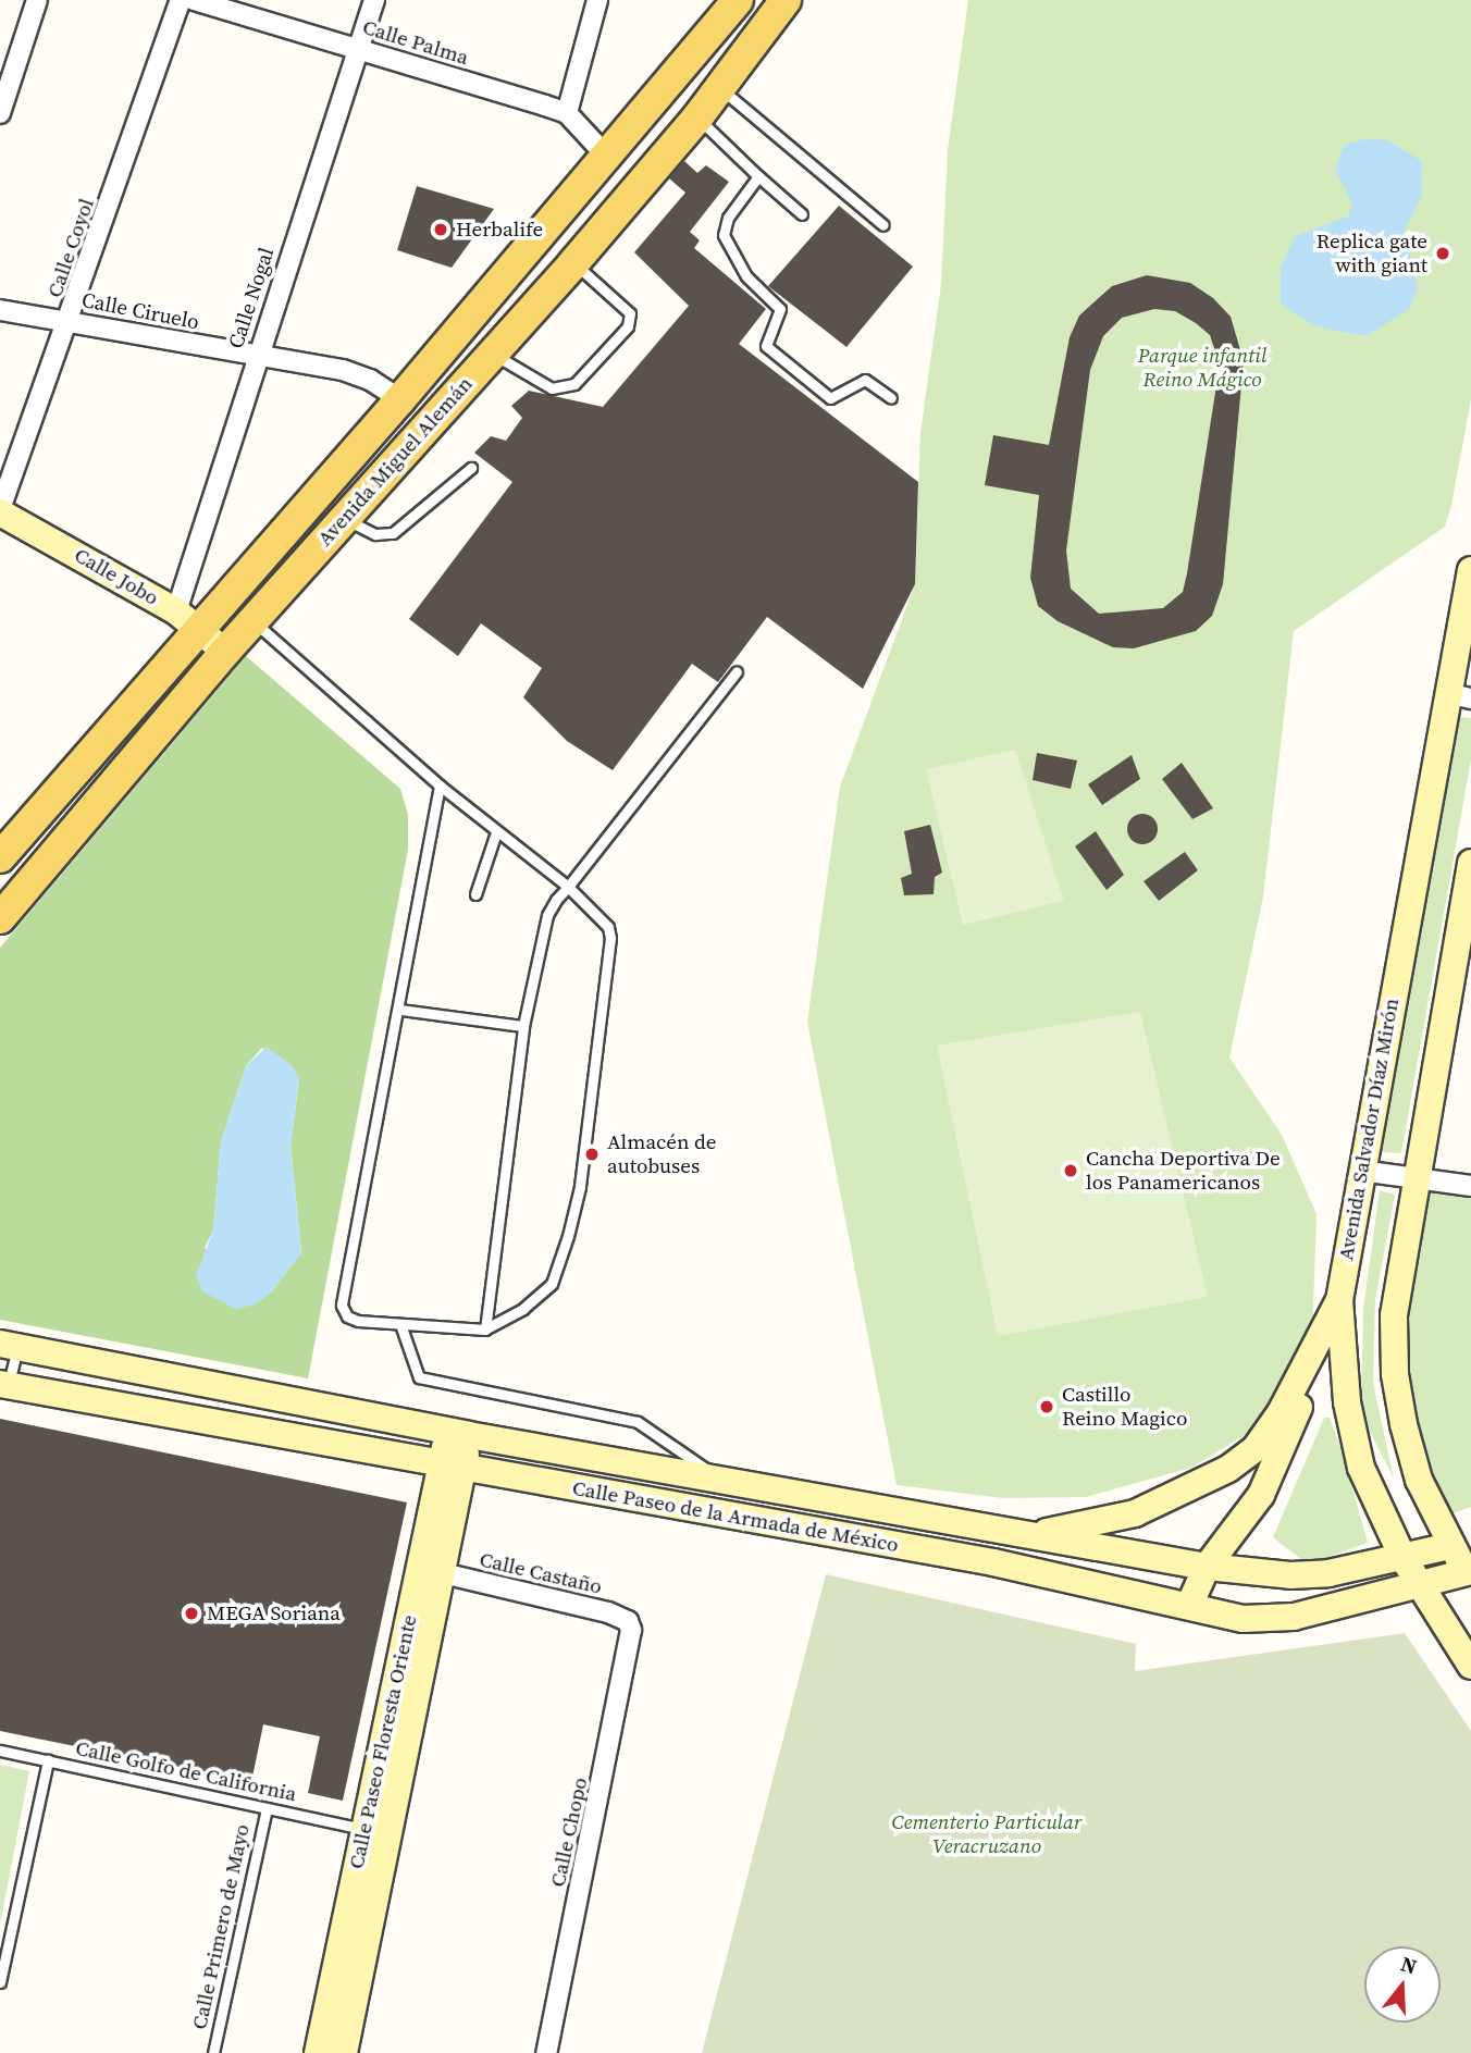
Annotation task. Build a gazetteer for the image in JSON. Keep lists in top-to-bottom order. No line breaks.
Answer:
{"streets":{"main road":["Avenida Miguel Alemán","Calle Jobo","Avenida Salvador Díaz Mirón","Calle Paseo de la Armada de México","Calle Paseo Floresta Oriente"],"street":["Calle Palma","Calle Coyol","Calle Nogal","Calle Ciruelo","Calle Castaño","Calle Chopo"],"lane":["Calle Golfo de California","Calle Primero de Mayo"]},"crossings":[["Calle Palma","Calle Nogal"],["Calle Coyol","Calle Ciruelo"],["Calle Coyol","Calle Jobo"],["Calle Nogal","Calle Ciruelo"],["Calle Nogal","Calle Jobo"],["Calle Ciruelo","Avenida Miguel Alemán"],["Avenida Miguel Alemán","Calle Jobo"],["Avenida Salvador Díaz Mirón","Calle Paseo de la Armada de México"],["Calle Paseo de la Armada de México","Calle Paseo Floresta Oriente"],["Calle Castaño","Calle Paseo Floresta Oriente"],["Calle Castaño","Calle Chopo"],["Calle Paseo Floresta Oriente","Calle Golfo de California"],["Calle Golfo de California","Calle Primero de Mayo"]],"parks":["Parque infantil Reino Mágico","Cementerio Particular Veracruzano"],"places":["Herbalife","Replica gate with giant","Almacén de autobuses","Cancha Deportiva De los Panamericanos","Castillo Reino Magico","MEGA Soriana"],"north":"top"}
